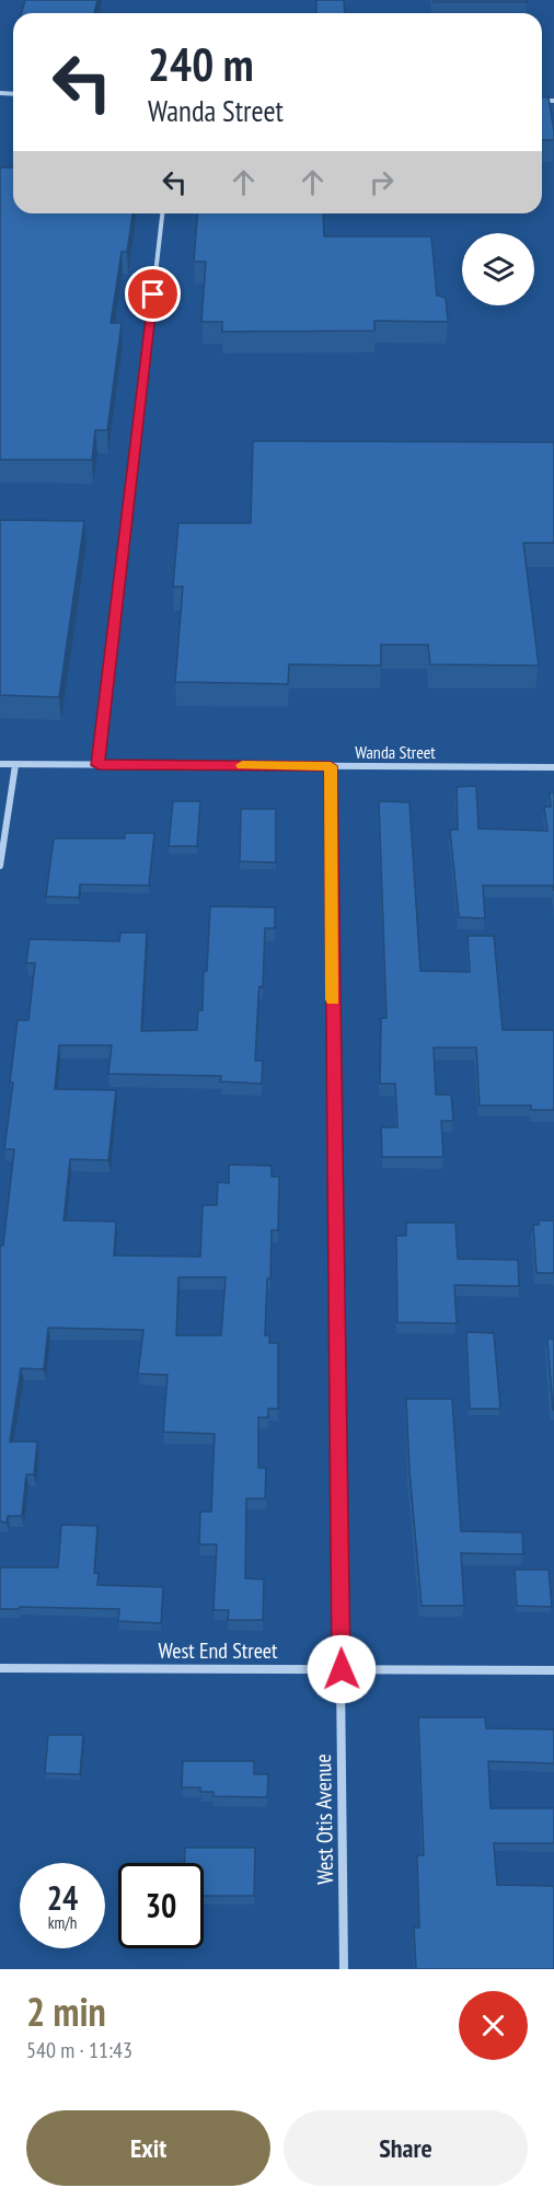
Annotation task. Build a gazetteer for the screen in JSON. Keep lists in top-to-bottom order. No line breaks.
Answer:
{"streets":{"street":["Wanda Street","West End Street","West Otis Avenue"]},"crossings":[["Wanda Street","West Otis Avenue"],["West End Street","West Otis Avenue"]],"page":{"turn":["240 m","Wanda Street"],"speed":"24 km/h","limit":"30","heading":["2 min","540 m · 11:43"],"buttons":["Exit","Share"]}}
